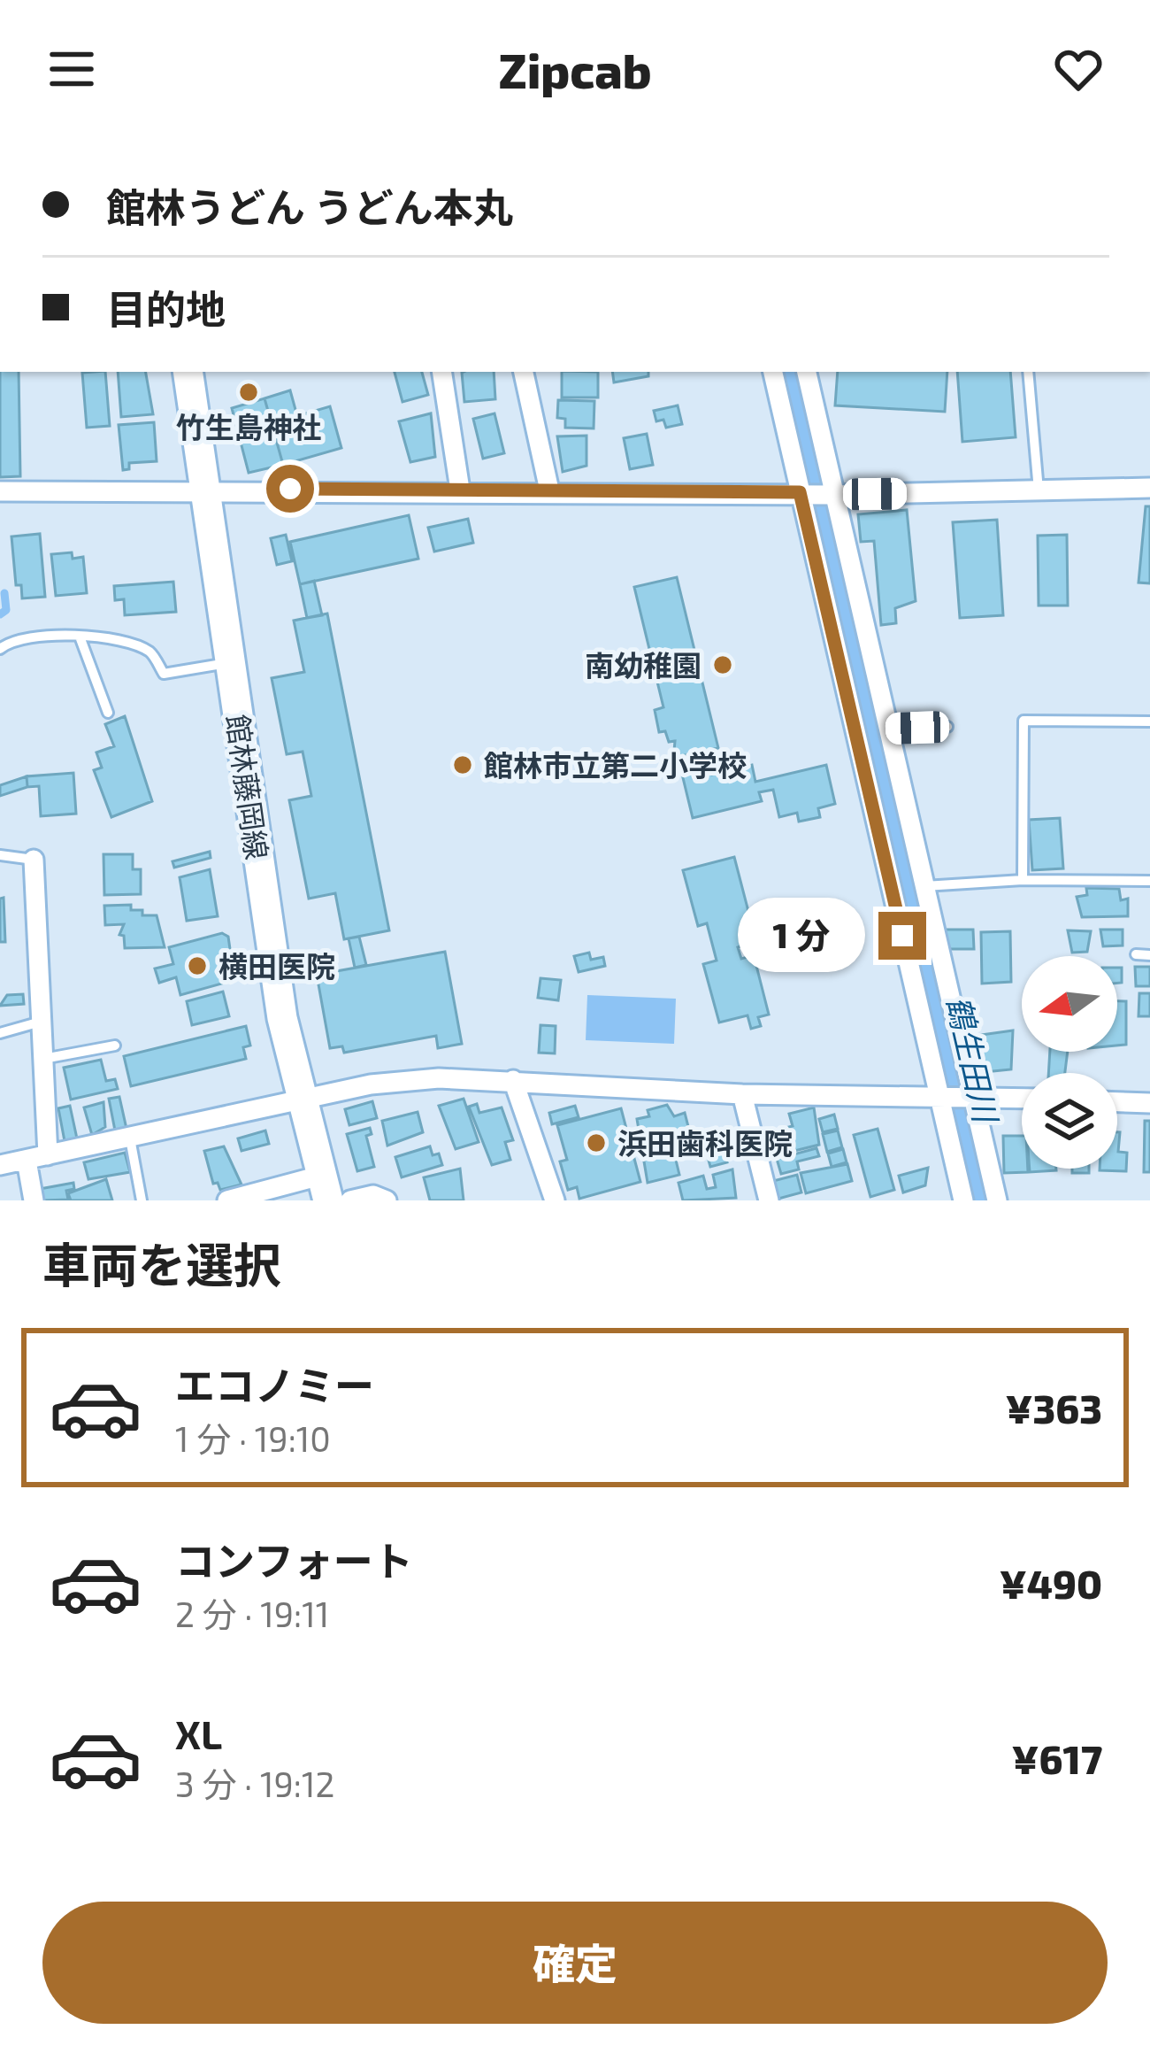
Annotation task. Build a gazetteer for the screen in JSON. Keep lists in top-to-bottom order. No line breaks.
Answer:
{"streets":{"main road":["館林藤岡線"]},"water":["鶴生田川"],"places":["竹生島神社","南幼稚園","館林市立第二小学校","横田医院","浜田歯科医院"],"north":"left","page":{"header":"Zipcab","banner":["館林うどん うどん本丸","目的地"],"bubble":"1 分","heading":"車両を選択","list":[{"name":"エコノミー","note":"1 分 · 19:10","value":"¥363"},{"name":"コンフォート","note":"2 分 · 19:11","value":"¥490"},{"name":"XL","note":"3 分 · 19:12","value":"¥617"}],"buttons":"確定"}}
